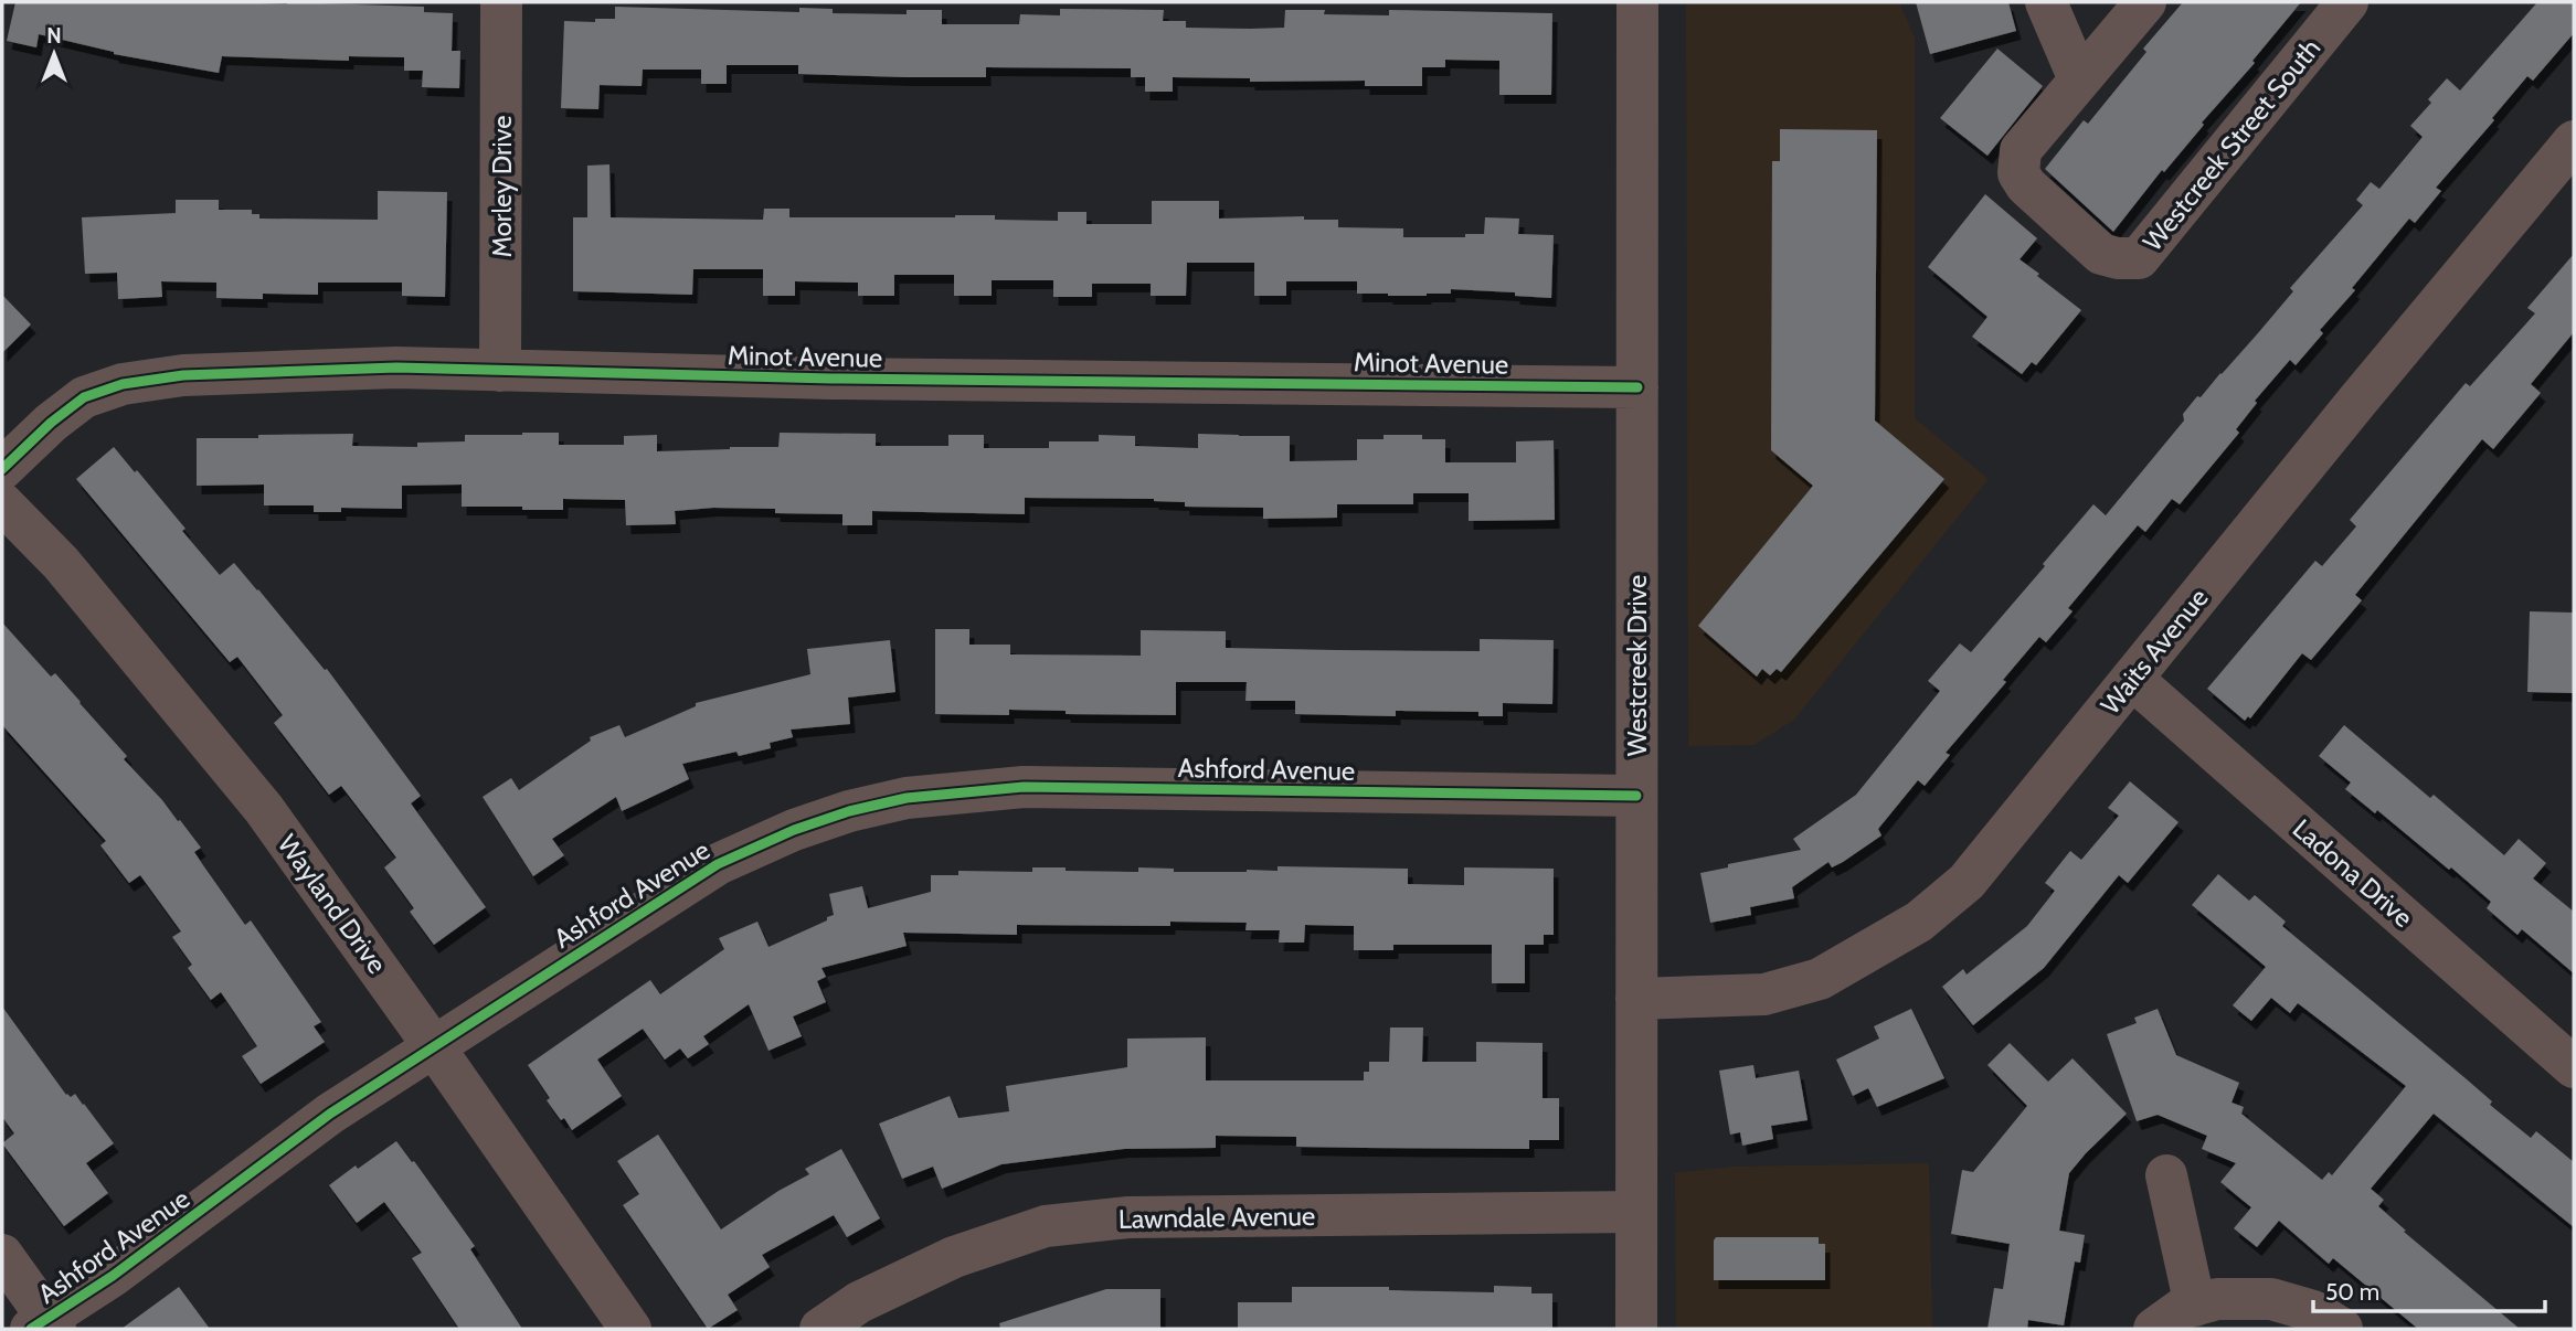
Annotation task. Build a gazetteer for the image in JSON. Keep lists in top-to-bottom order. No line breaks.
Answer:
{"streets":{"street":["Westcreek Street South","Morley Drive","Minot Avenue","Waits Avenue","Westcreek Drive","Ashford Avenue","Ladona Drive","Wayland Drive","Lawndale Avenue"]},"crossings":[["Morley Drive","Minot Avenue"],["Minot Avenue","Westcreek Drive"],["Waits Avenue","Westcreek Drive"],["Waits Avenue","Ladona Drive"],["Westcreek Drive","Ashford Avenue"],["Westcreek Drive","Lawndale Avenue"],["Ashford Avenue","Wayland Drive"]],"scale_bar":"50 m","north":"top"}
